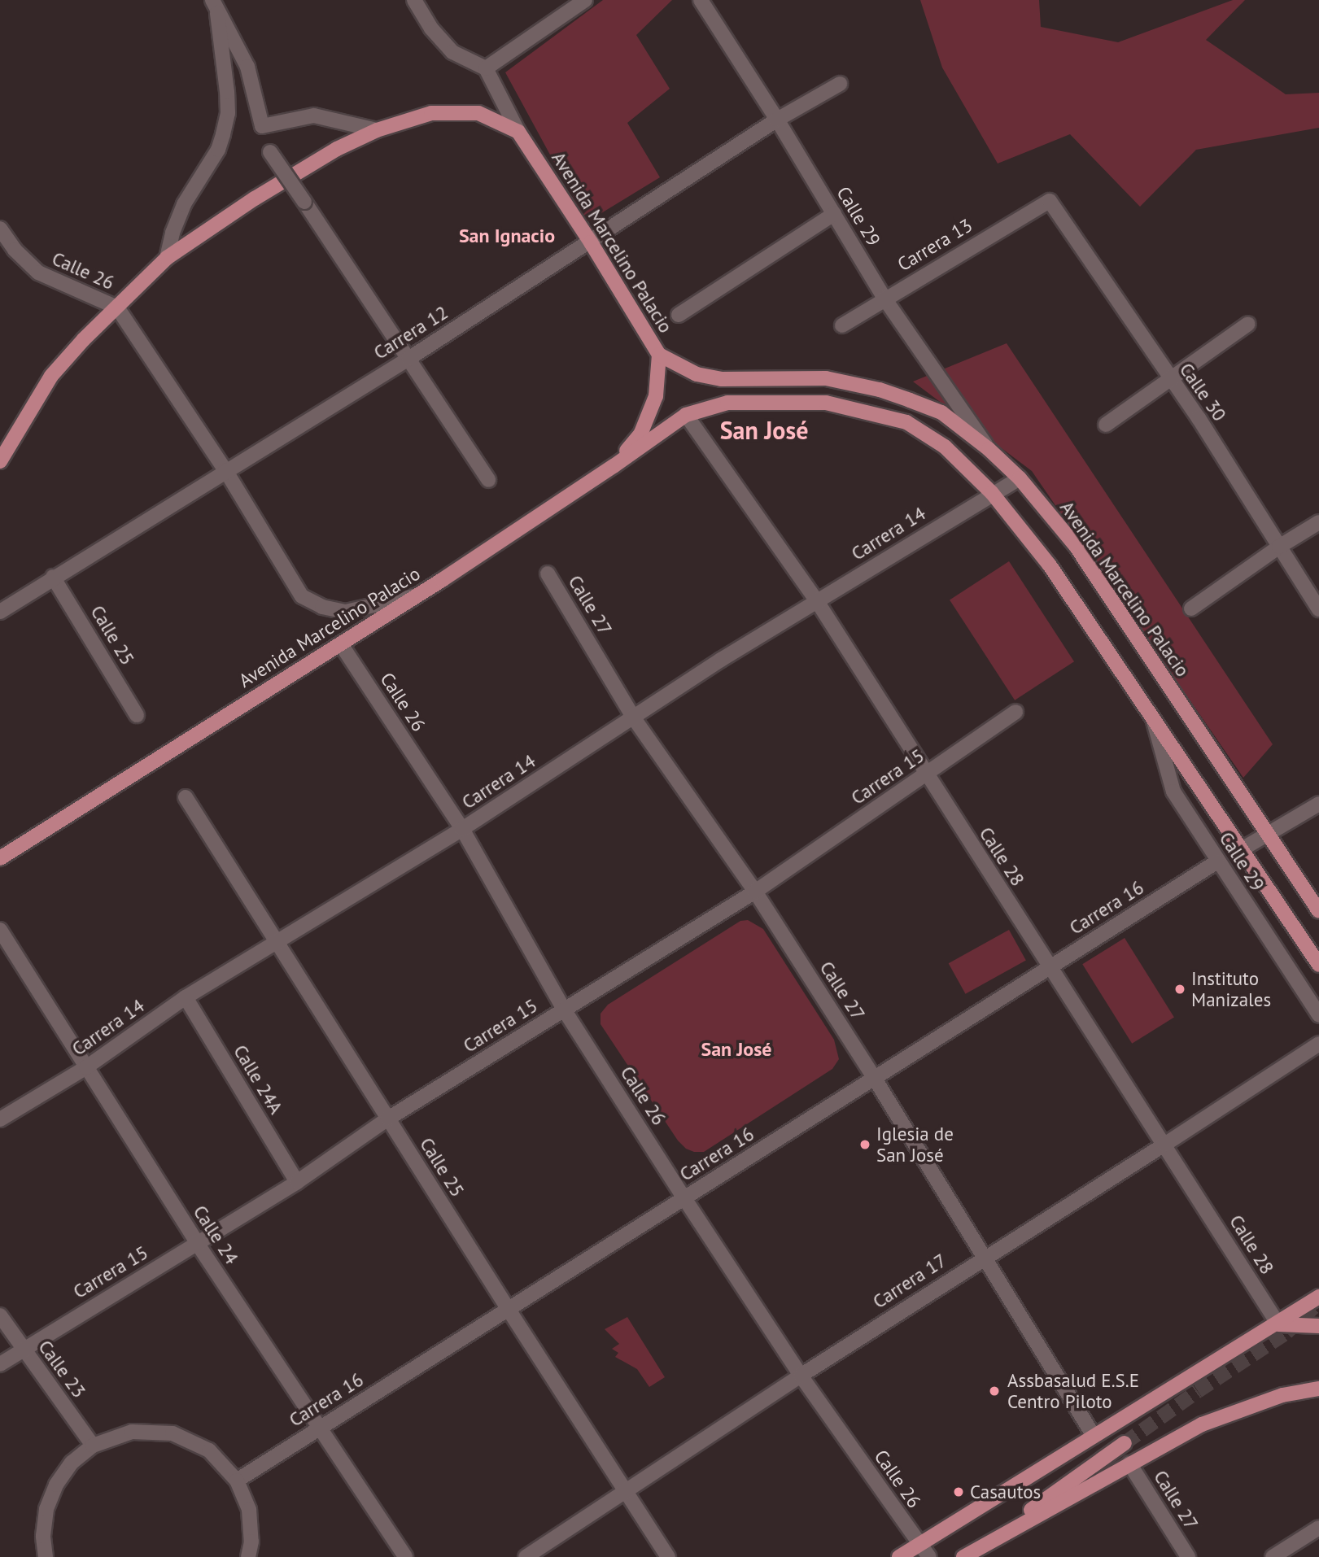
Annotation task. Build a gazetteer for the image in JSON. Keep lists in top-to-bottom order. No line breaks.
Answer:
{"streets":{"main road":["Avenida Marcelino Palacio"],"street":["Calle 29","Carrera 13","Calle 26","Carrera 12","Calle 30","Carrera 14","Calle 27","Calle 25","Carrera 15","Calle 28","Carrera 16","Calle 24A","Calle 24","Carrera 17","Calle 23"]},"crossings":[["Calle 29","Avenida Marcelino Palacio"],["Calle 29","Carrera 13"],["Calle 29","Carrera 12"],["Calle 29","Carrera 16"],["Avenida Marcelino Palacio","Calle 26"],["Avenida Marcelino Palacio","Carrera 12"],["Avenida Marcelino Palacio","Carrera 14"],["Avenida Marcelino Palacio","Calle 28"],["Carrera 13","Calle 30"],["Calle 26","Carrera 12"],["Calle 26","Carrera 14"],["Calle 26","Carrera 15"],["Calle 26","Carrera 16"],["Calle 26","Carrera 17"],["Carrera 12","Calle 25"],["Carrera 14","Calle 27"],["Carrera 14","Calle 25"],["Carrera 14","Calle 28"],["Carrera 14","Calle 24A"],["Carrera 14","Calle 24"],["Calle 27","Carrera 15"],["Calle 27","Carrera 16"],["Calle 27","Carrera 17"],["Calle 25","Carrera 15"],["Calle 25","Carrera 16"],["Calle 25","Carrera 17"],["Carrera 15","Calle 28"],["Carrera 15","Calle 24A"],["Carrera 15","Calle 24"],["Carrera 15","Calle 23"],["Calle 28","Carrera 16"],["Calle 28","Carrera 17"],["Carrera 16","Calle 24"]],"districts":["San Ignacio","San José","San José"],"places":["Instituto Manizales","Iglesia de San José","Assbasalud E.S.E Centro Piloto","Casautos"]}
